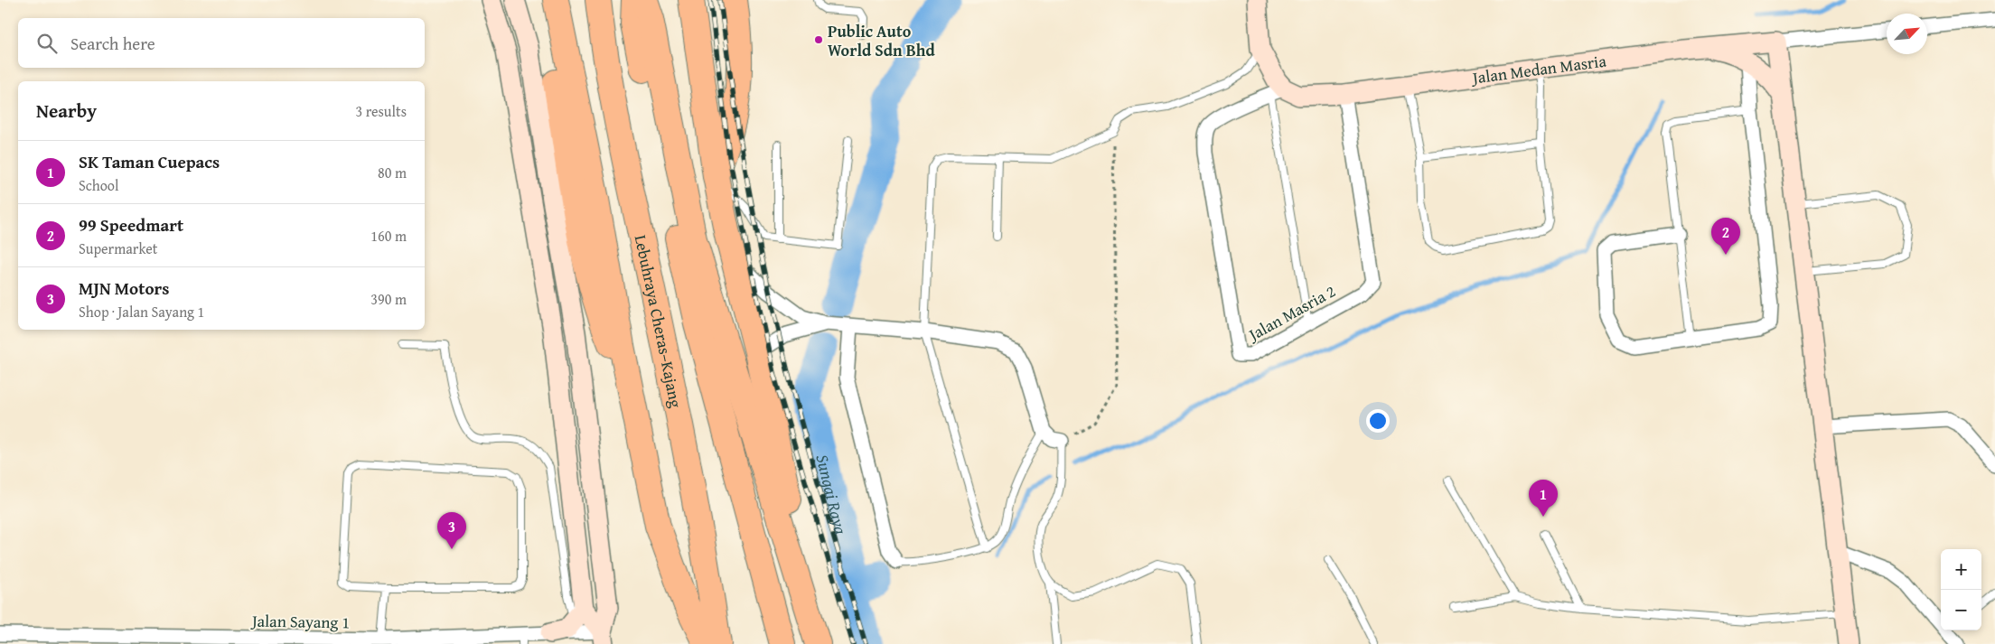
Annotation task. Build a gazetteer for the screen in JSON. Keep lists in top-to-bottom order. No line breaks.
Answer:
{"streets":{"highway":["Lebuhraya Cheras–Kajang"],"street":["Jalan Medan Masria","Jalan Masria 2","Jalan Sayang 1"]},"crossings":[["Jalan Medan Masria","Jalan Masria 2"]],"water":["Sungai Raya"],"places":["Public Auto World Sdn Bhd"],"north":"top right","page":{"search":"Search here","heading":["Nearby","3 results"],"list":[{"mark":"1","name":"SK Taman Cuepacs","note":"School","value":"80 m"},{"mark":"2","name":"99 Speedmart","note":"Supermarket","value":"160 m"},{"mark":"3","name":"MJN Motors","note":"Shop · Jalan Sayang 1","value":"390 m"}],"pins":["2","1","3"],"map_buttons":["+","−"]}}
